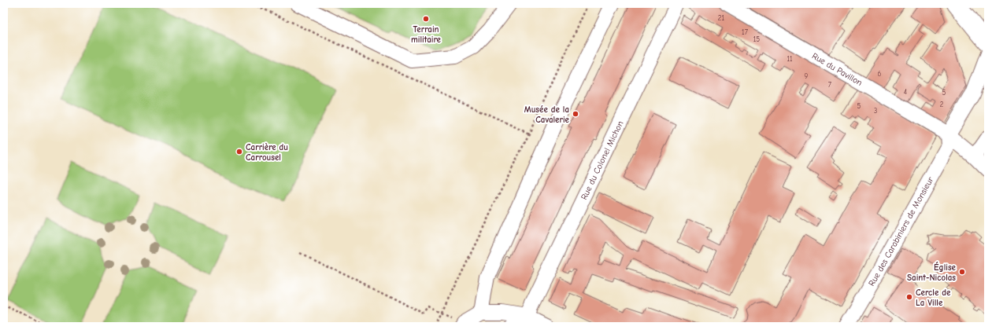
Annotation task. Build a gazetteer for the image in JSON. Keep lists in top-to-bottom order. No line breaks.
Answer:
{"streets":{"street":["Rue du Pavillon","Rue du Colonel Michon","Rue des Carabiniers de Monsieur"]},"crossings":[["Rue du Pavillon","Rue des Carabiniers de Monsieur"]],"places":["Terrain militaire","Musée de la Cavalerie","Carrière du Carrousel","Église Saint-Nicolas","Cercle de La Ville"],"house_numbers":["21","17","15","11","6","9","7","4","5","2","5","3"]}
